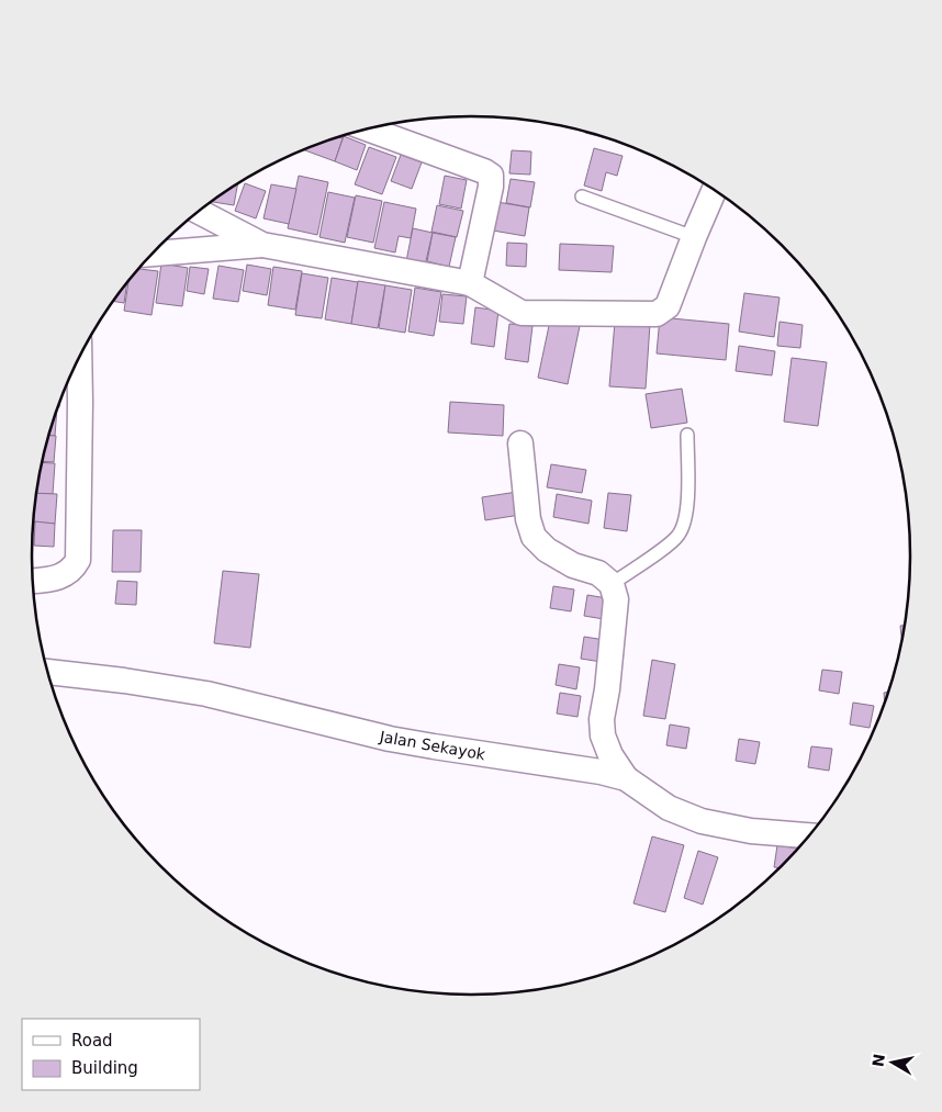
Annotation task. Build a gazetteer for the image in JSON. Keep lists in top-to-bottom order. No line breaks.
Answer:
{"streets":{"street":["Jalan Sekayok"]},"legend":["Road","Building"],"north":"left"}
